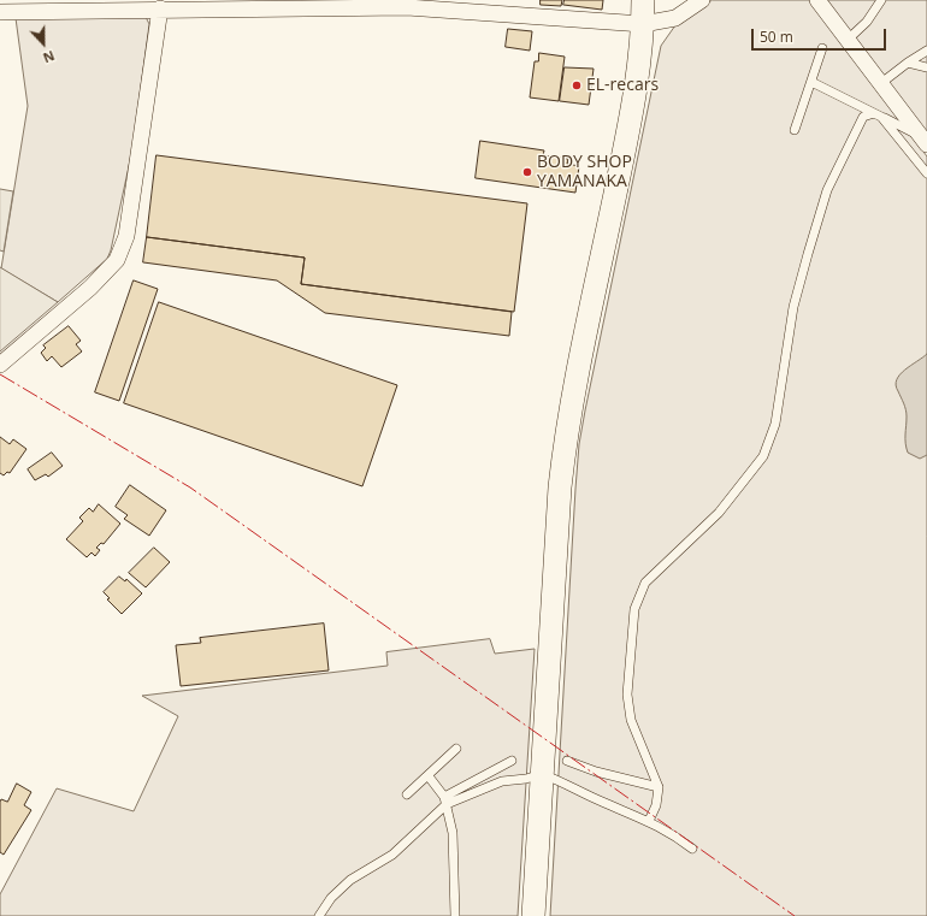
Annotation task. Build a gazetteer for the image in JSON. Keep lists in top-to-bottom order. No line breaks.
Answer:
{"places":["EL-recars","BODY SHOP YAMANAKA"],"scale_bar":"50 m","north":"bottom"}
